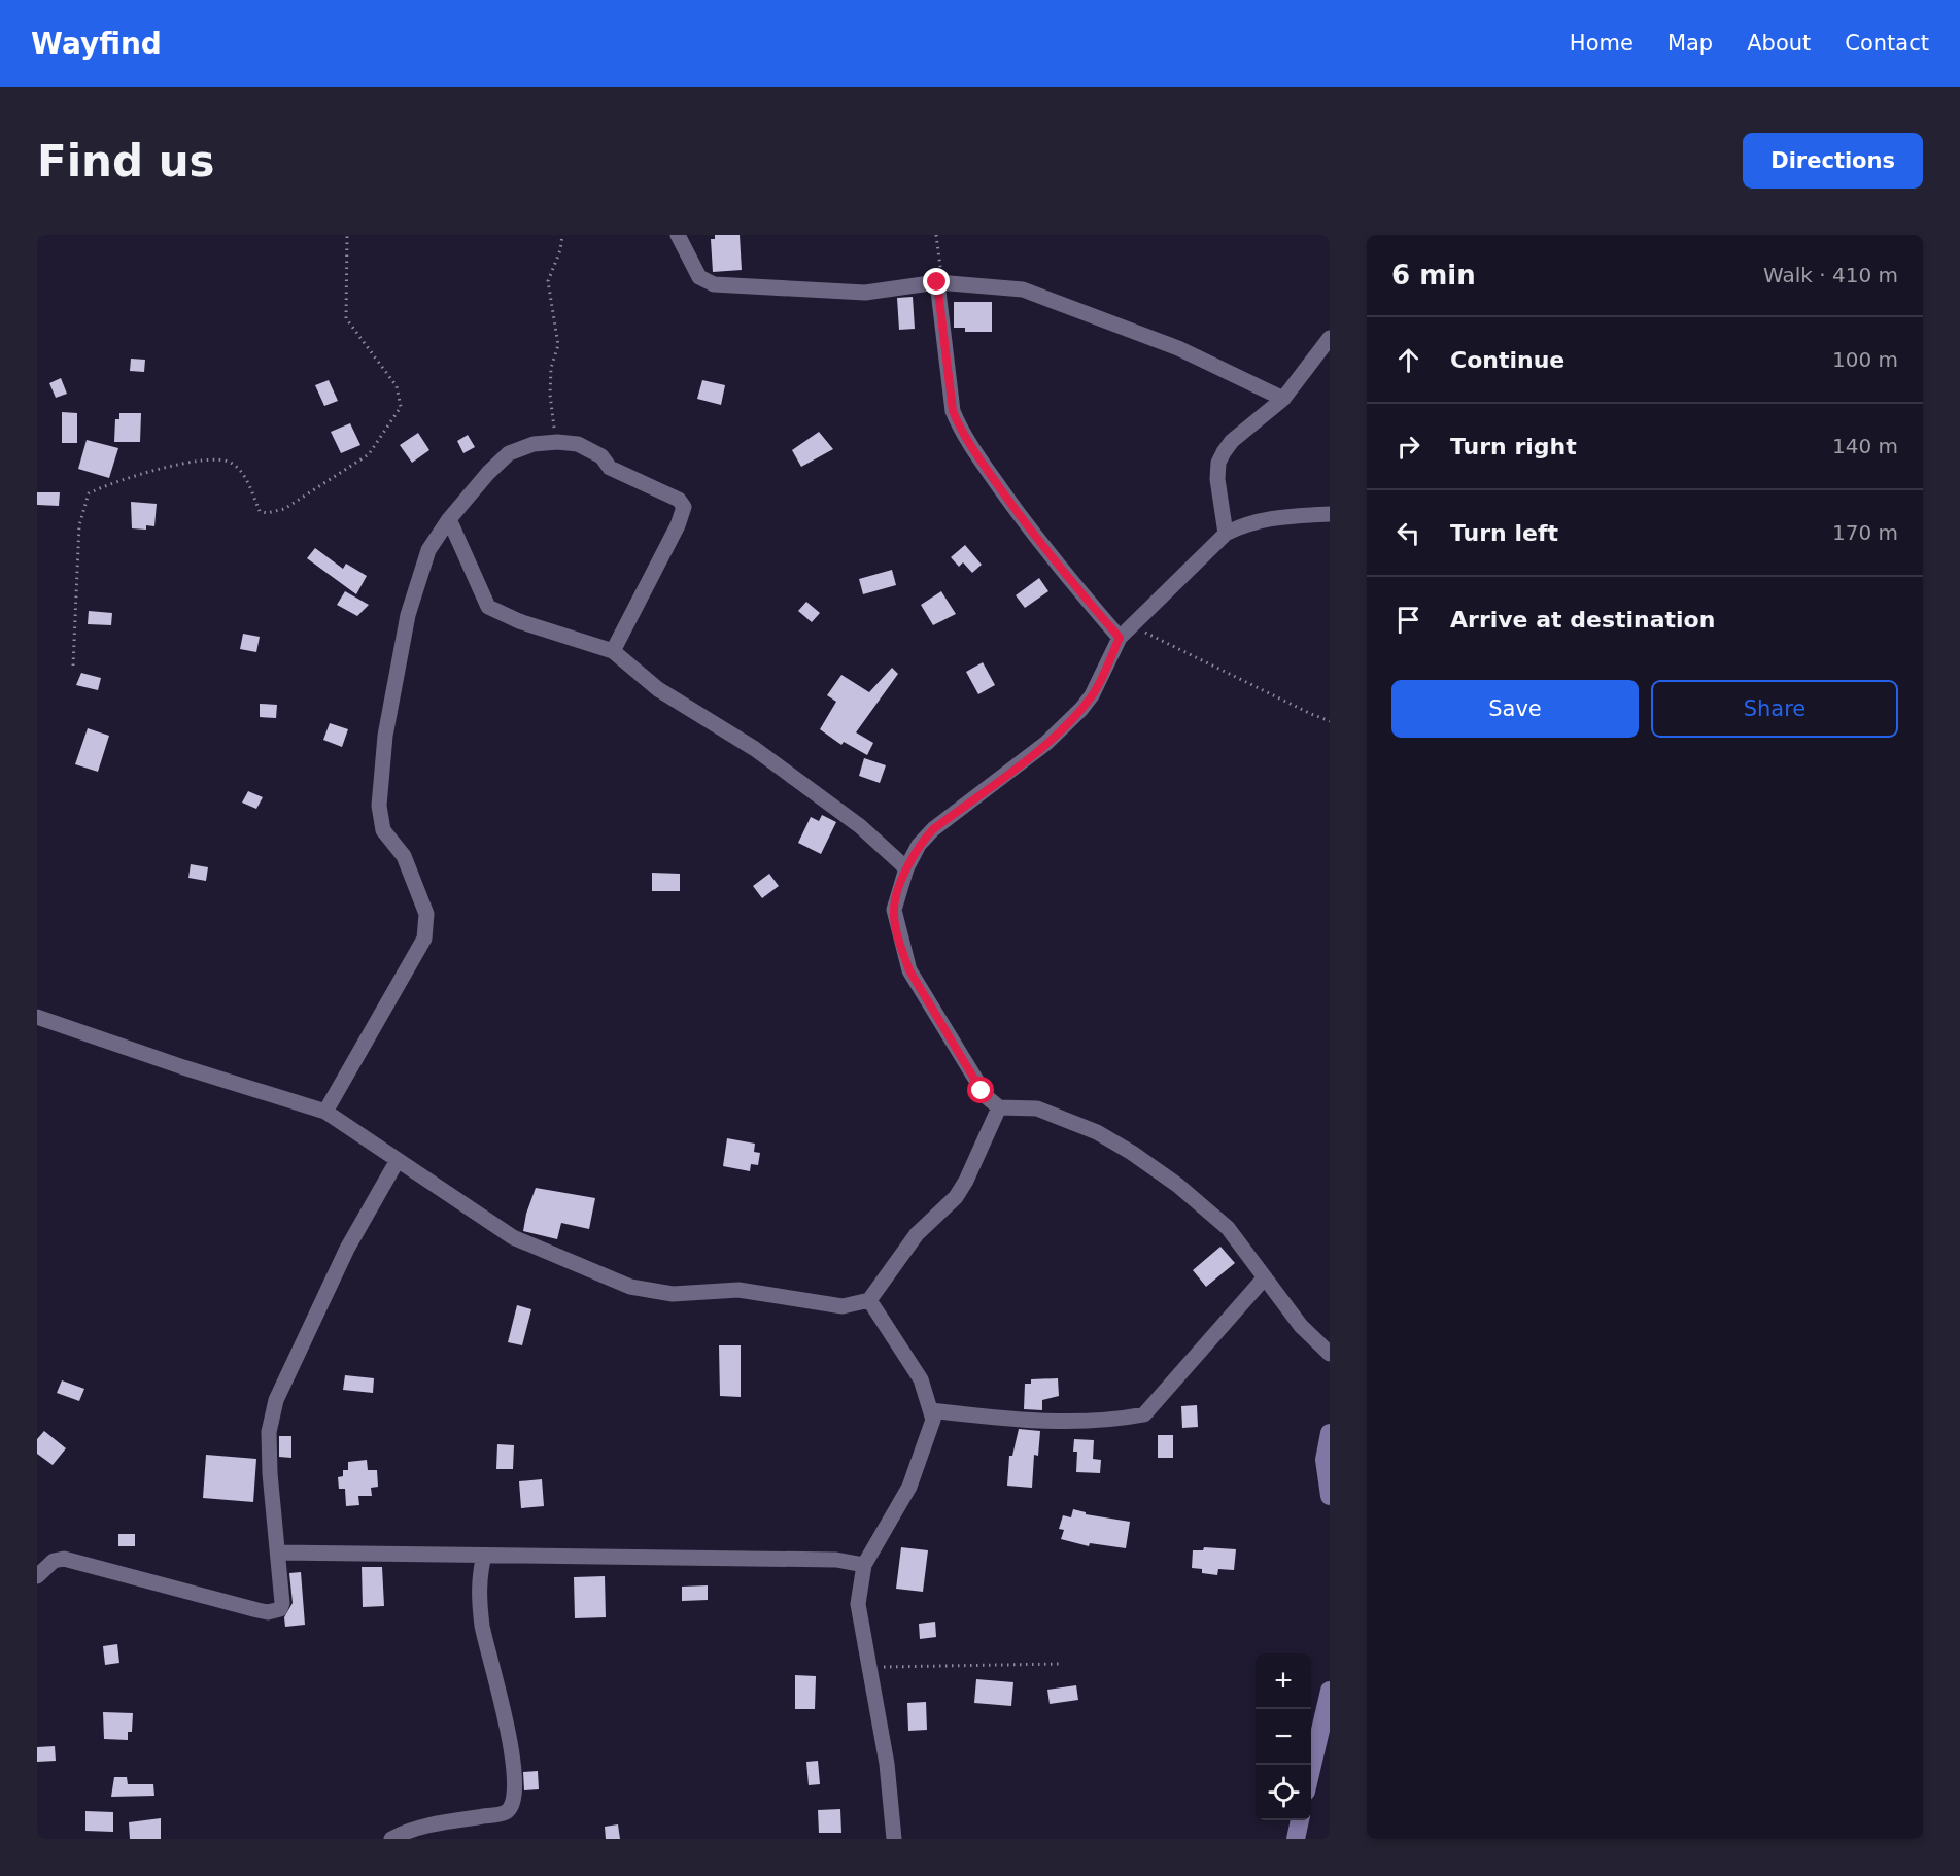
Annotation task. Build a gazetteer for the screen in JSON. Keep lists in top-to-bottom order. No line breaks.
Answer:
{"page":{"header":"Wayfind","nav":["Home","Map","About","Contact"],"buttons":["Directions",["Save","Share"]],"title":"Find us","heading":["6 min","Walk · 410 m"],"list":[["Continue","100 m"],["Turn right","140 m"],["Turn left","170 m"],"Arrive at destination"],"map_buttons":["+","−"]}}
